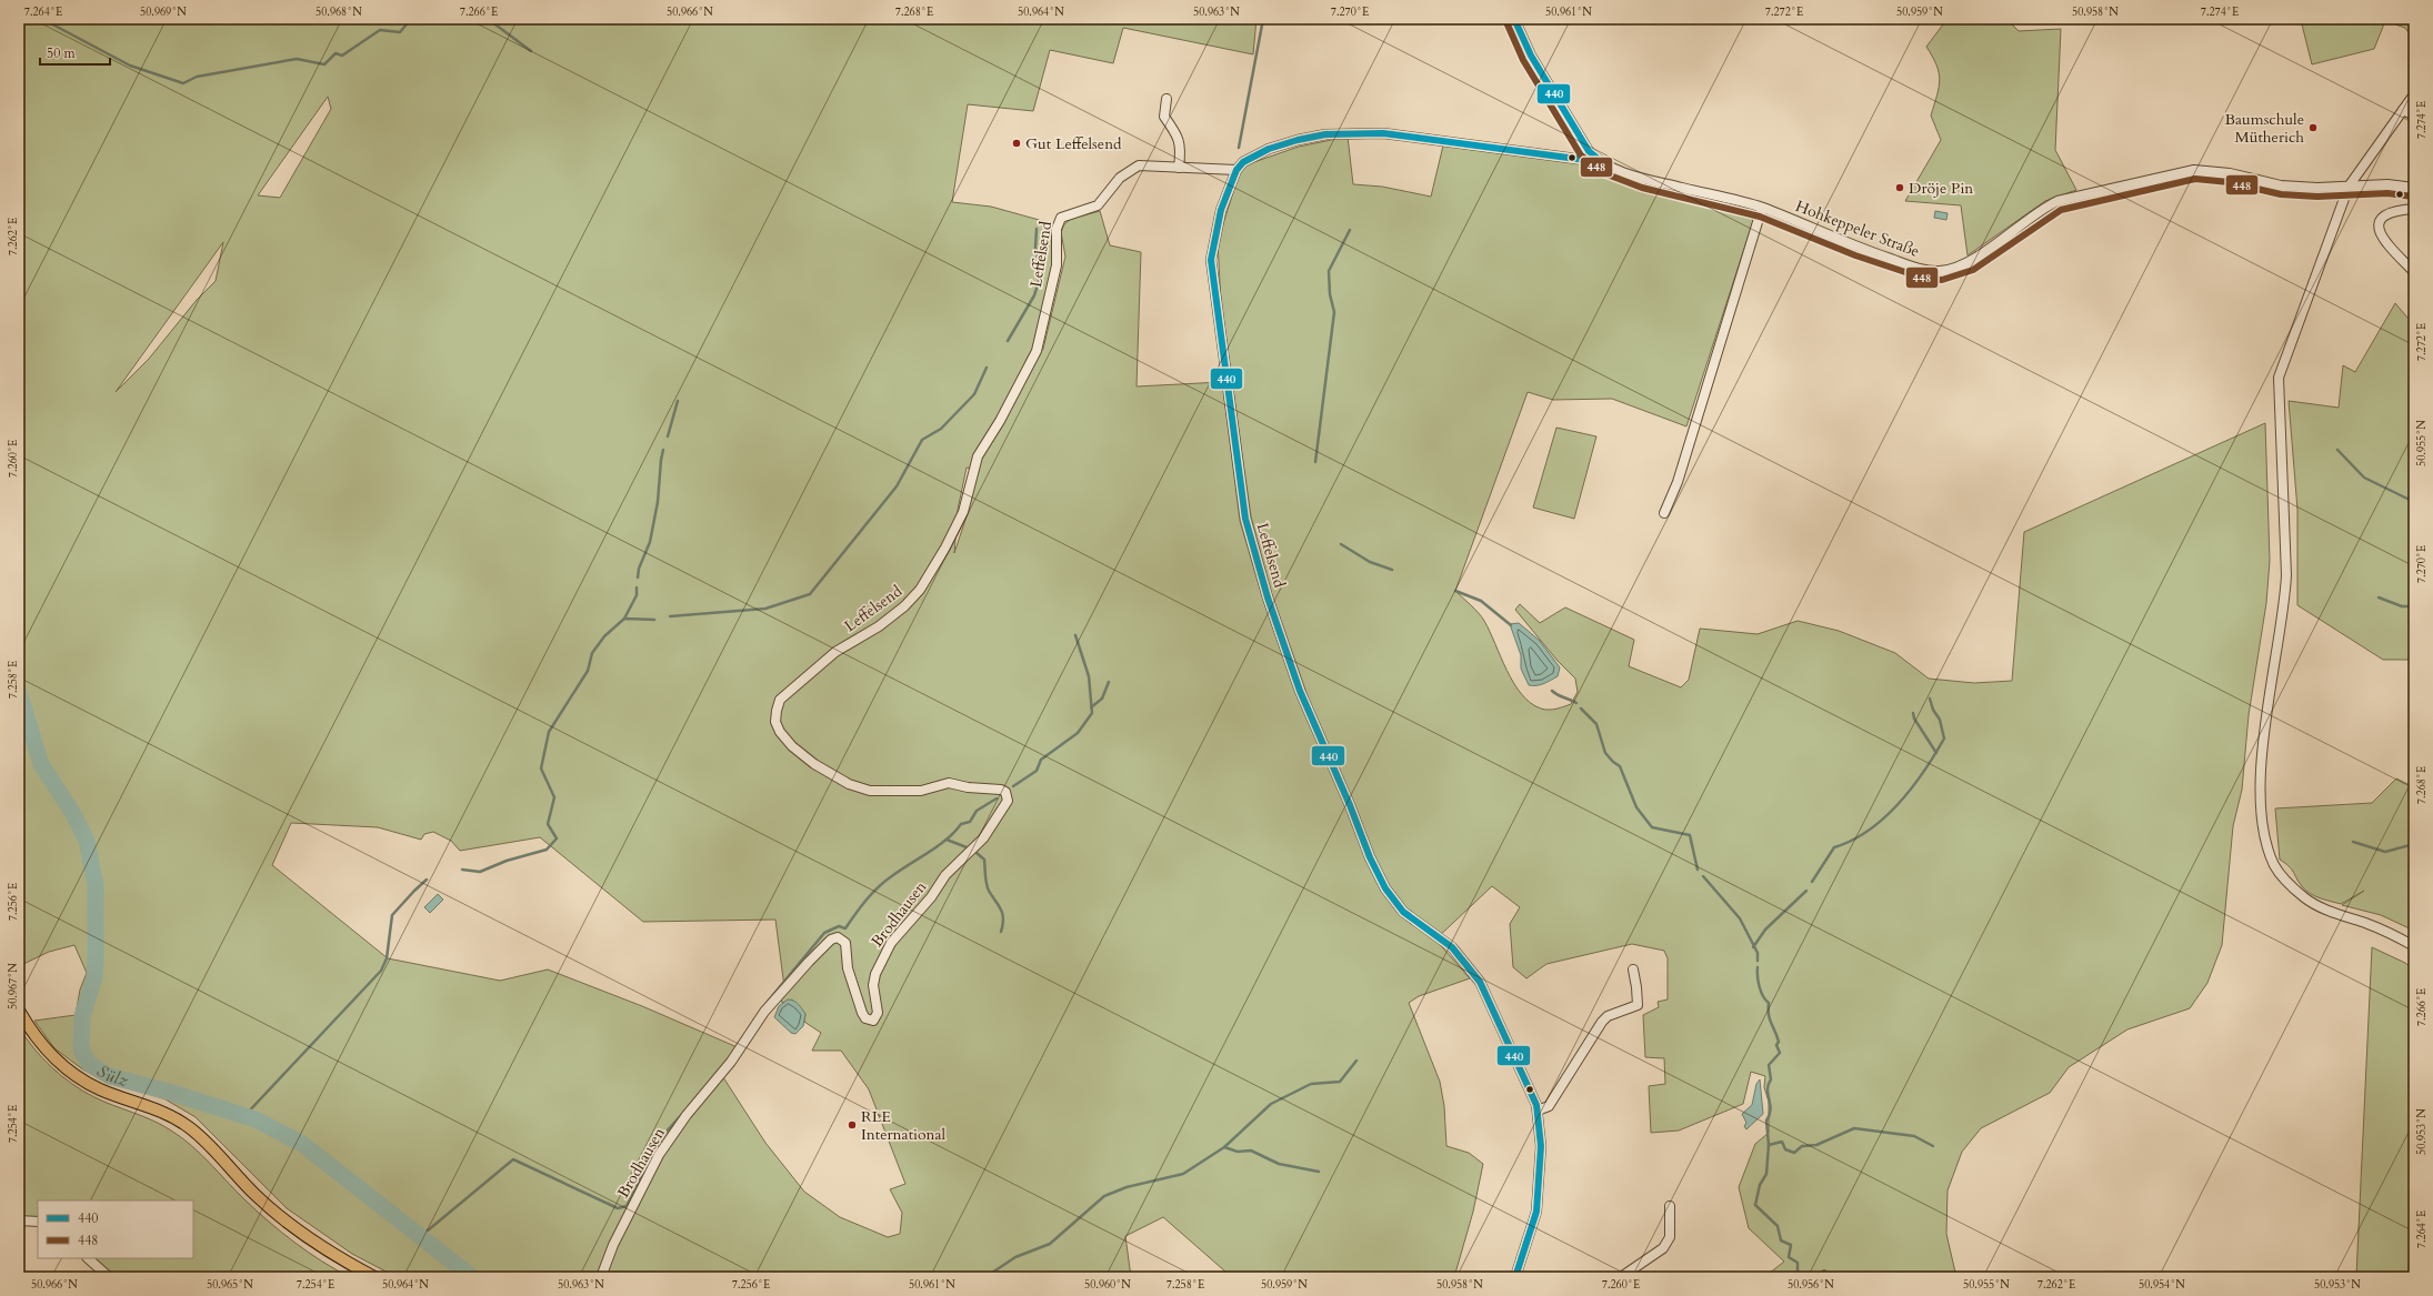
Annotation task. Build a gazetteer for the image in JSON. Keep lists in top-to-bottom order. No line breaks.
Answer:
{"streets":{"street":["Hohkeppeler Straße","Leffelsend","Brodhausen"]},"crossings":[["Leffelsend","Brodhausen"]],"water":["Sülz"],"places":["Baumschule Mütherich","Gut Leffelsend","Dröje Pin","RLE International"],"lines":["transit line 440","transit line 448"],"legend":["440","448"],"scale_bar":"50 m","coordinates":["7.264°E","50.969°N","50.968°N","7.266°E","50.966°N","7.268°E","50.964°N","50.963°N","7.270°E","50.961°N","7.272°E","50.959°N","50.958°N","7.274°E","7.262°E","50.955°N","7.260°E","7.258°E","7.256°E","50.967°N","7.254°E","50.953°N","50.965°N","50.960°N","50.956°N","50.954°N"]}
